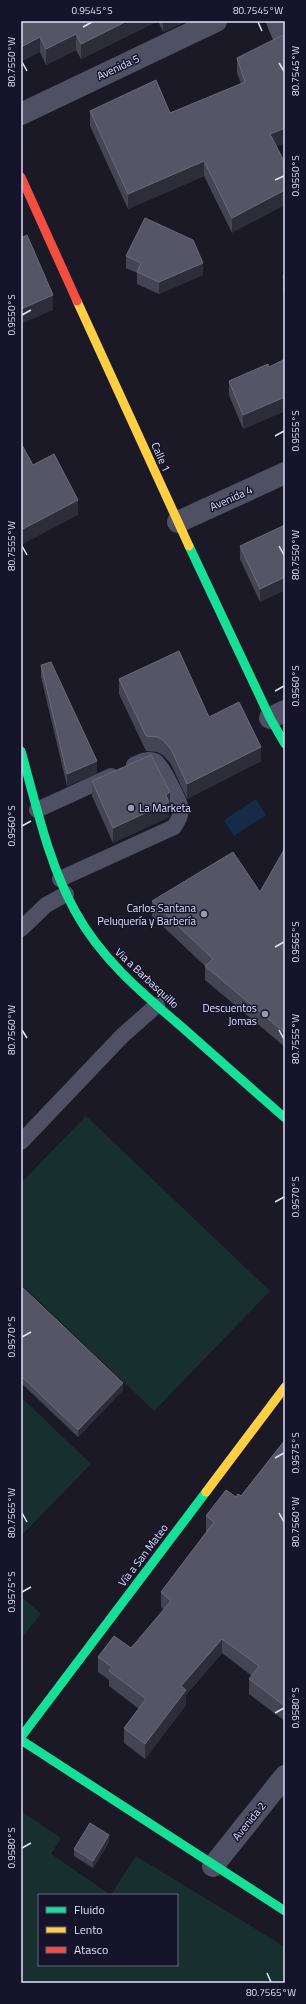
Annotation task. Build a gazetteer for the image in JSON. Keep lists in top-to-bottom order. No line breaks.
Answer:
{"streets":{"street":["Avenida 5","Calle 1","Avenida 4","Via a Barbasquillo","Vía a San Mateo","Avenida 2"]},"crossings":[["Calle 1","Avenida 4"]],"places":["La Marketa","Carlos Santana Peluquería y Barbería","Descuentos Jomas"],"legend":["Fluido","Lento","Atasco"],"coordinates":["0.9545°S","80.7545°W","80.7550°W","0.9550°S","0.9555°S","80.7555°W","0.9560°S","0.9565°S","80.7560°W","0.9570°S","0.9575°S","80.7565°W","0.9580°S"]}
